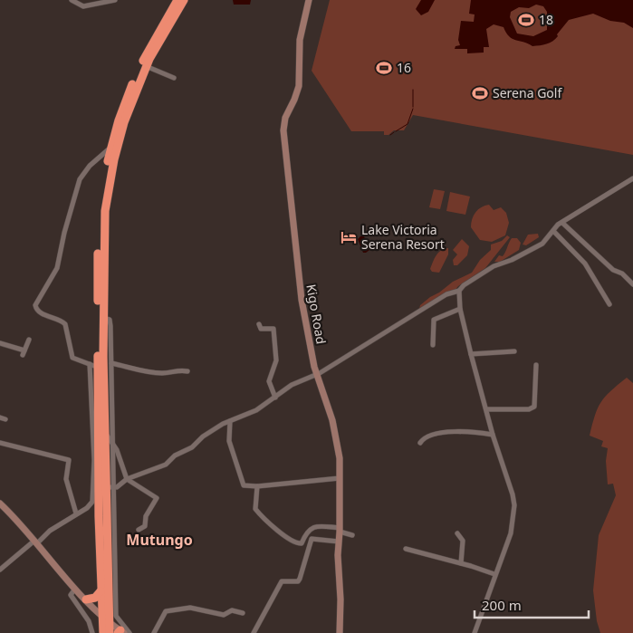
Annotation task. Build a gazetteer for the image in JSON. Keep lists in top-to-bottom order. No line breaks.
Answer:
{"streets":{"street":["Kigo Road"]},"districts":["Mutungo"],"places":{"sports":["18","16","Serena Golf"],"hotel":["Lake Victoria Serena Resort"]},"scale_bar":"200 m"}
